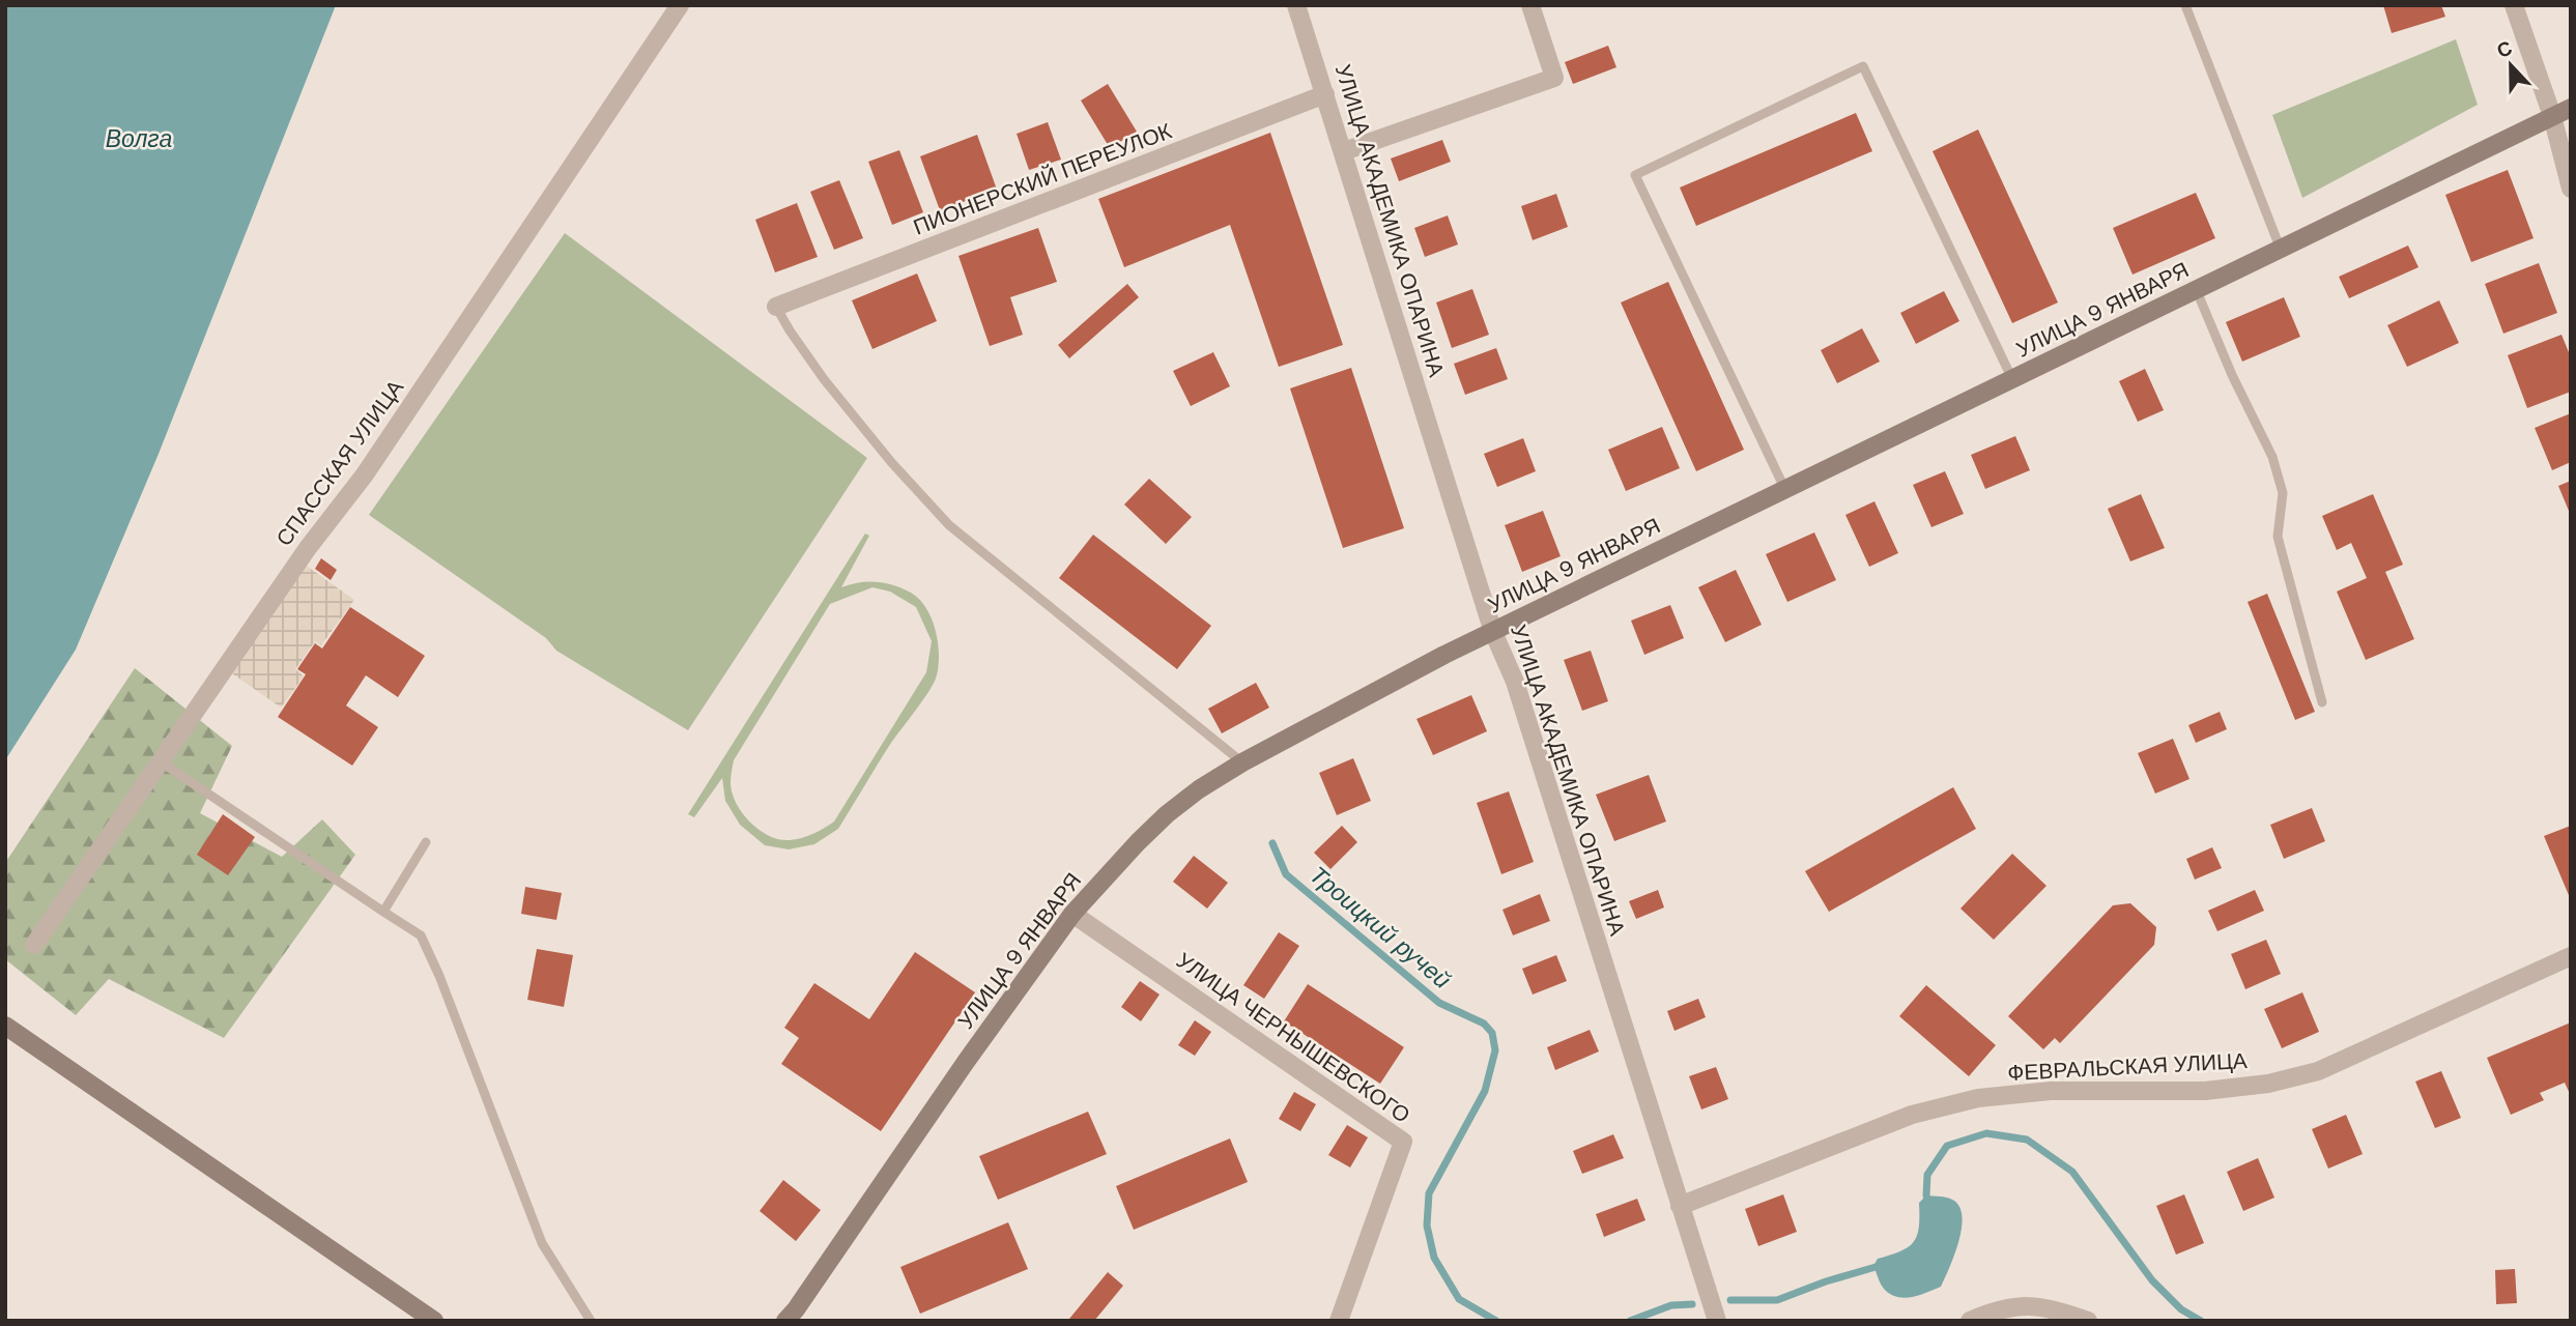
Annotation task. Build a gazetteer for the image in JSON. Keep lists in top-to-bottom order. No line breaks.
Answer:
{"streets":{"main road":["УЛИЦА 9 ЯНВАРЯ"],"street":["ПИОНЕРСКИЙ ПЕРЕУЛОК","УЛИЦА АКАДЕМИКА ОПАРИНА","СПАССКАЯ УЛИЦА","УЛИЦА ЧЕРНЫШЕВСКОГО","ФЕВРАЛЬСКАЯ УЛИЦА"]},"crossings":[["ПИОНЕРСКИЙ ПЕРЕУЛОК","УЛИЦА АКАДЕМИКА ОПАРИНА"],["УЛИЦА АКАДЕМИКА ОПАРИНА","УЛИЦА 9 ЯНВАРЯ"],["УЛИЦА АКАДЕМИКА ОПАРИНА","ФЕВРАЛЬСКАЯ УЛИЦА"],["УЛИЦА 9 ЯНВАРЯ","УЛИЦА ЧЕРНЫШЕВСКОГО"]],"water":["Волга","Троицкий ручей"],"north":"top"}
